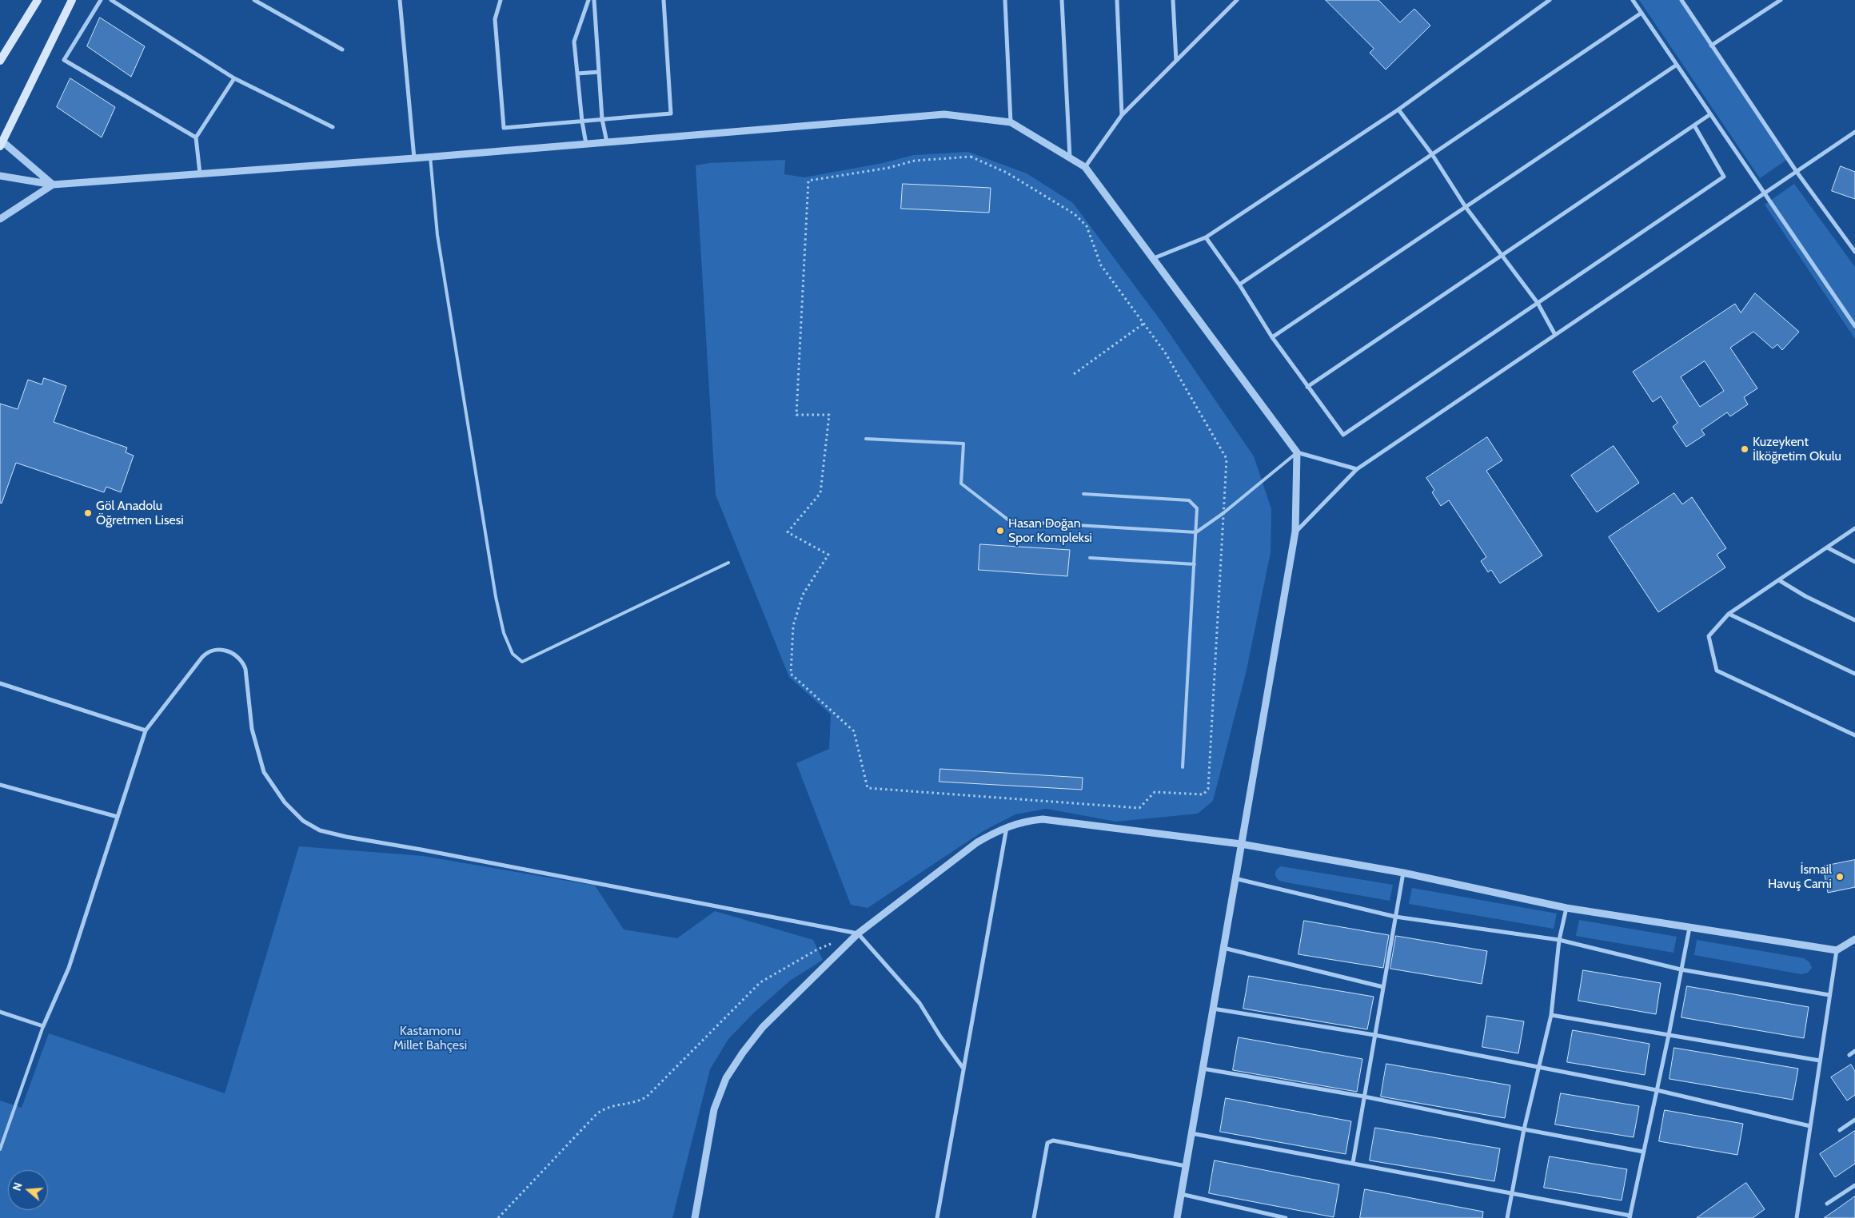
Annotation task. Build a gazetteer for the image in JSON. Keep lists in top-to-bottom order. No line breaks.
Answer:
{"parks":["Kastamonu Millet Bahçesi"],"places":["Kuzeykent İlköğretim Okulu","Göl Anadolu Öğretmen Lisesi","Hasan Doğan Spor Kompleksi","İsmail Havuş Cami"],"north":"left"}
